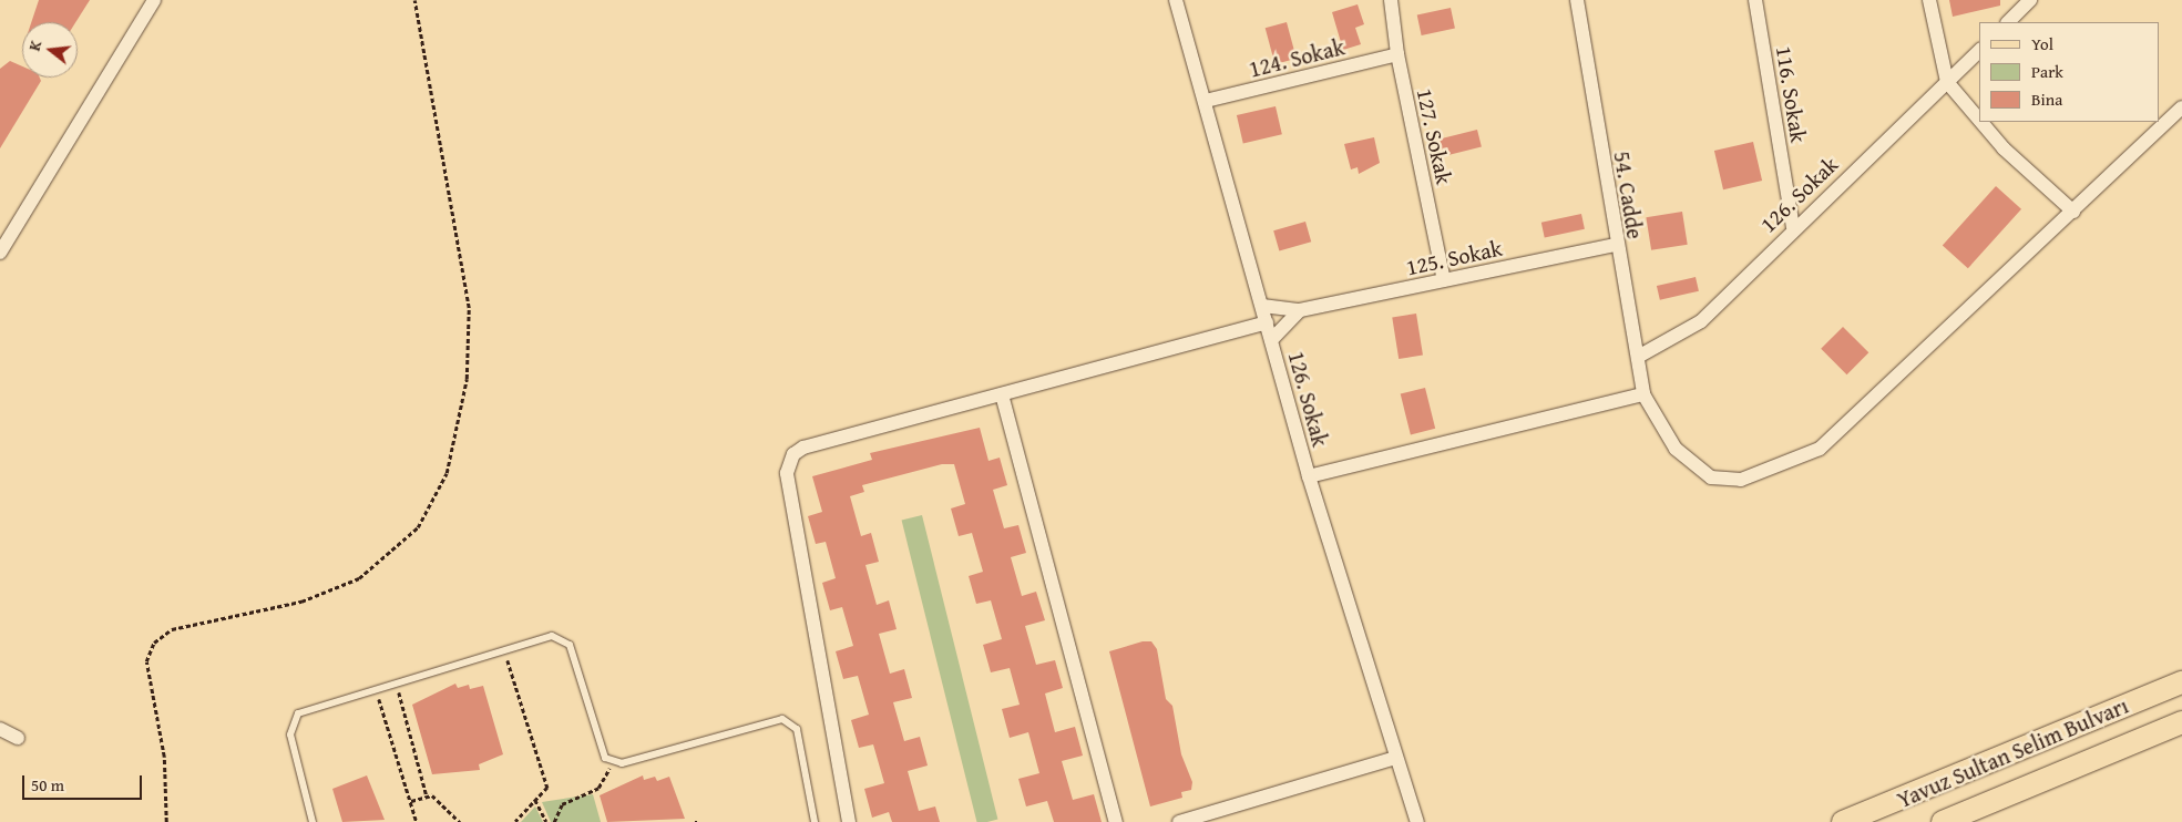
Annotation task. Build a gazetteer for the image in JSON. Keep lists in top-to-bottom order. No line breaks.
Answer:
{"streets":{"main road":["Yavuz Sultan Selim Bulvarı"],"street":["124. Sokak","116. Sokak","127. Sokak","126. Sokak","54. Cadde","125. Sokak"]},"crossings":[["124. Sokak","127. Sokak"],["124. Sokak","126. Sokak"],["116. Sokak","126. Sokak"],["127. Sokak","125. Sokak"],["126. Sokak","54. Cadde"],["126. Sokak","125. Sokak"],["54. Cadde","125. Sokak"]],"legend":["Yol","Park","Bina"],"scale_bar":"50 m","north":"left"}
